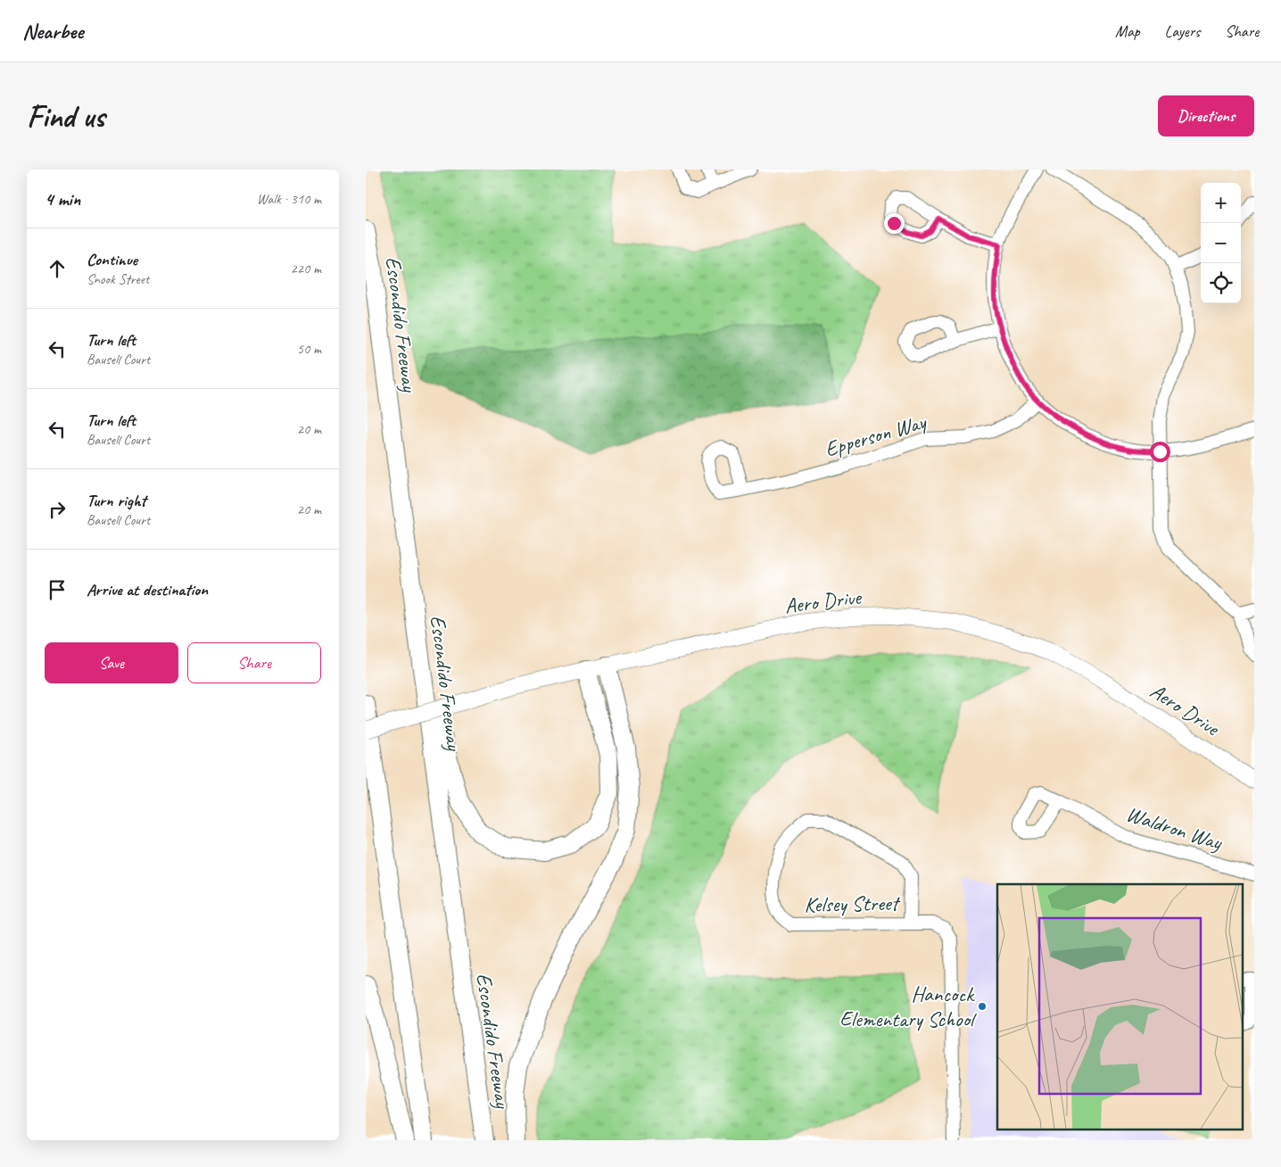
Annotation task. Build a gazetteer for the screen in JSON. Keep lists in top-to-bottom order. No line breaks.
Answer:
{"streets":{"highway":["Escondido Freeway"],"main road":["Aero Drive"],"street":["Epperson Way","Waldron Way","Kelsey Street"]},"places":["Hancock Elementary School"],"page":{"header":"Nearbee","nav":["Map","Layers","Share"],"buttons":["Directions",["Save","Share"]],"title":"Find us","heading":["4 min","Walk · 310 m"],"map_buttons":["+","−"],"list":[["Continue","Snook Street","220 m"],["Turn left","Bausell Court","50 m"],["Turn left","Bausell Court","20 m"],["Turn right","Bausell Court","20 m"],"Arrive at destination"]}}
